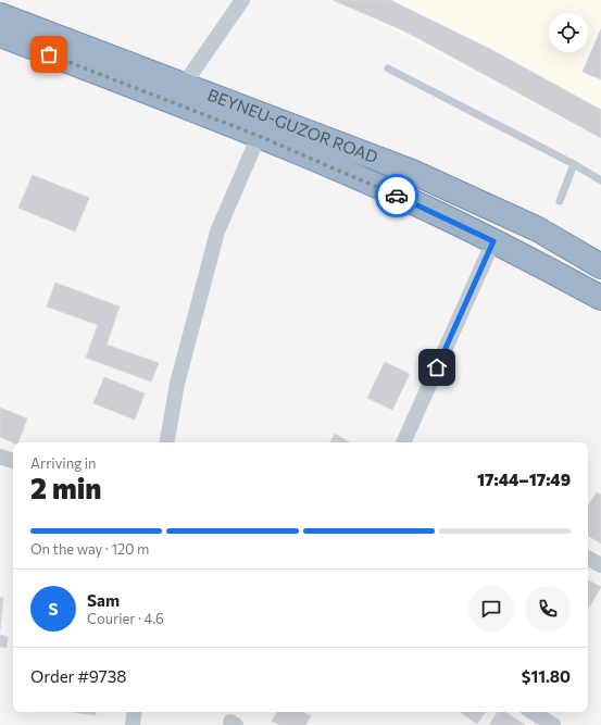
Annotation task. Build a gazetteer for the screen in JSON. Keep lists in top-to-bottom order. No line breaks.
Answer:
{"streets":{"highway":["BEYNEU-GUZOR ROAD"]},"page":{"heading":["2 min","Arriving in","17:44–17:49"],"panel":["Sam","Courier · 4.6","Order #9738","$11.80"],"bar":"On the way · 120 m","round":"S"}}
